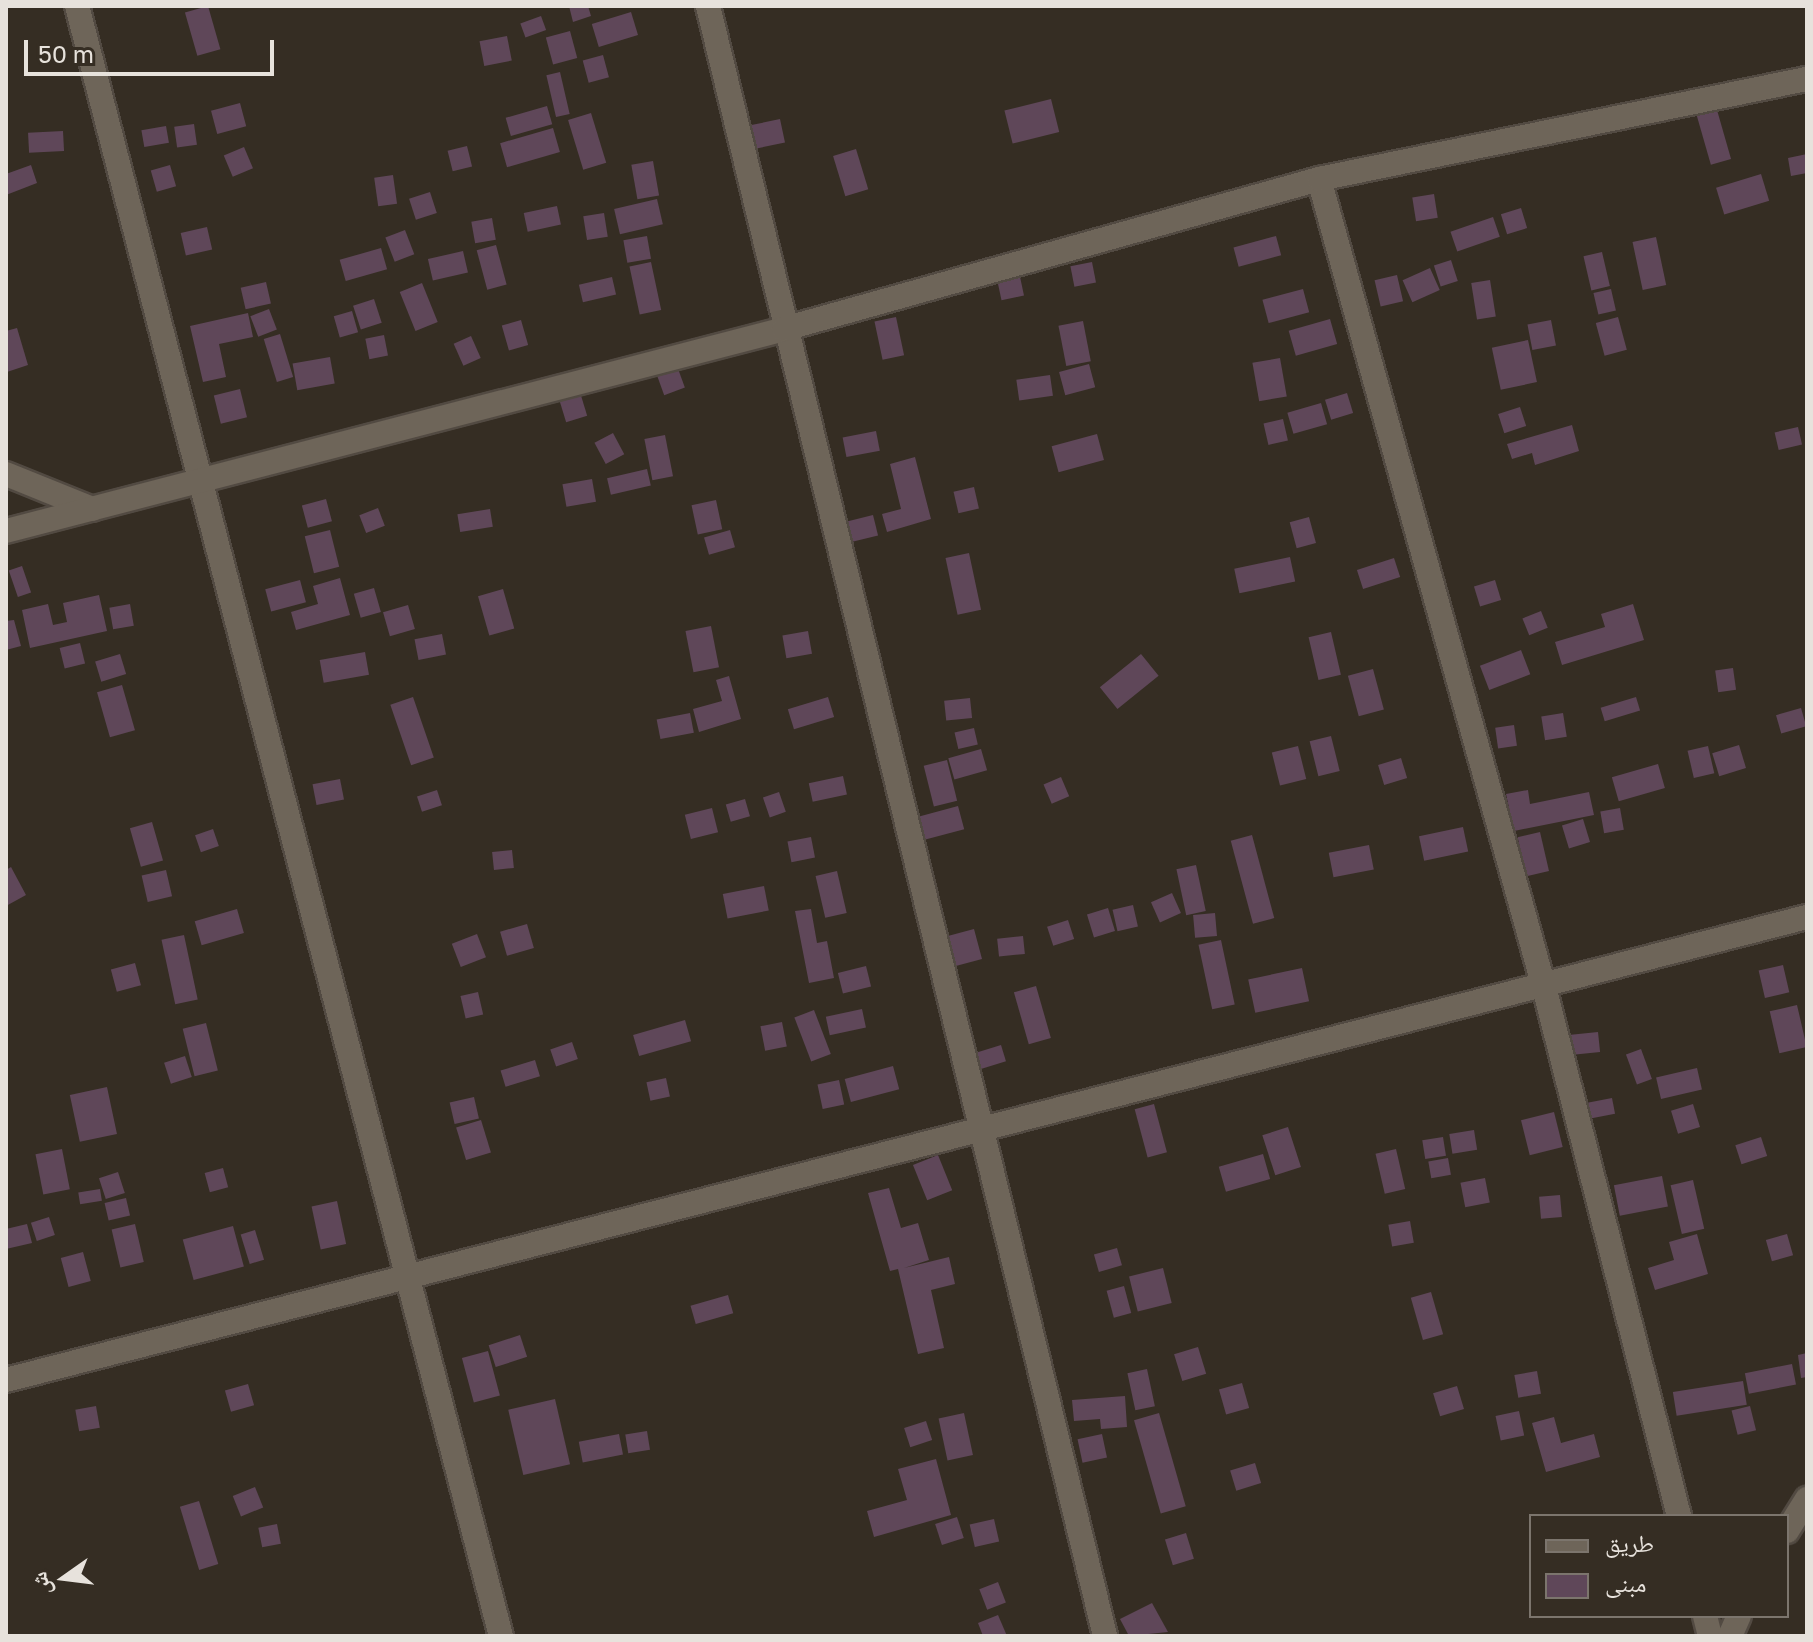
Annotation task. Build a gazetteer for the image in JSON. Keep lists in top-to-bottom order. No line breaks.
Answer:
{"legend":["طريق","مبنى"],"scale_bar":"50 m","north":"left"}
